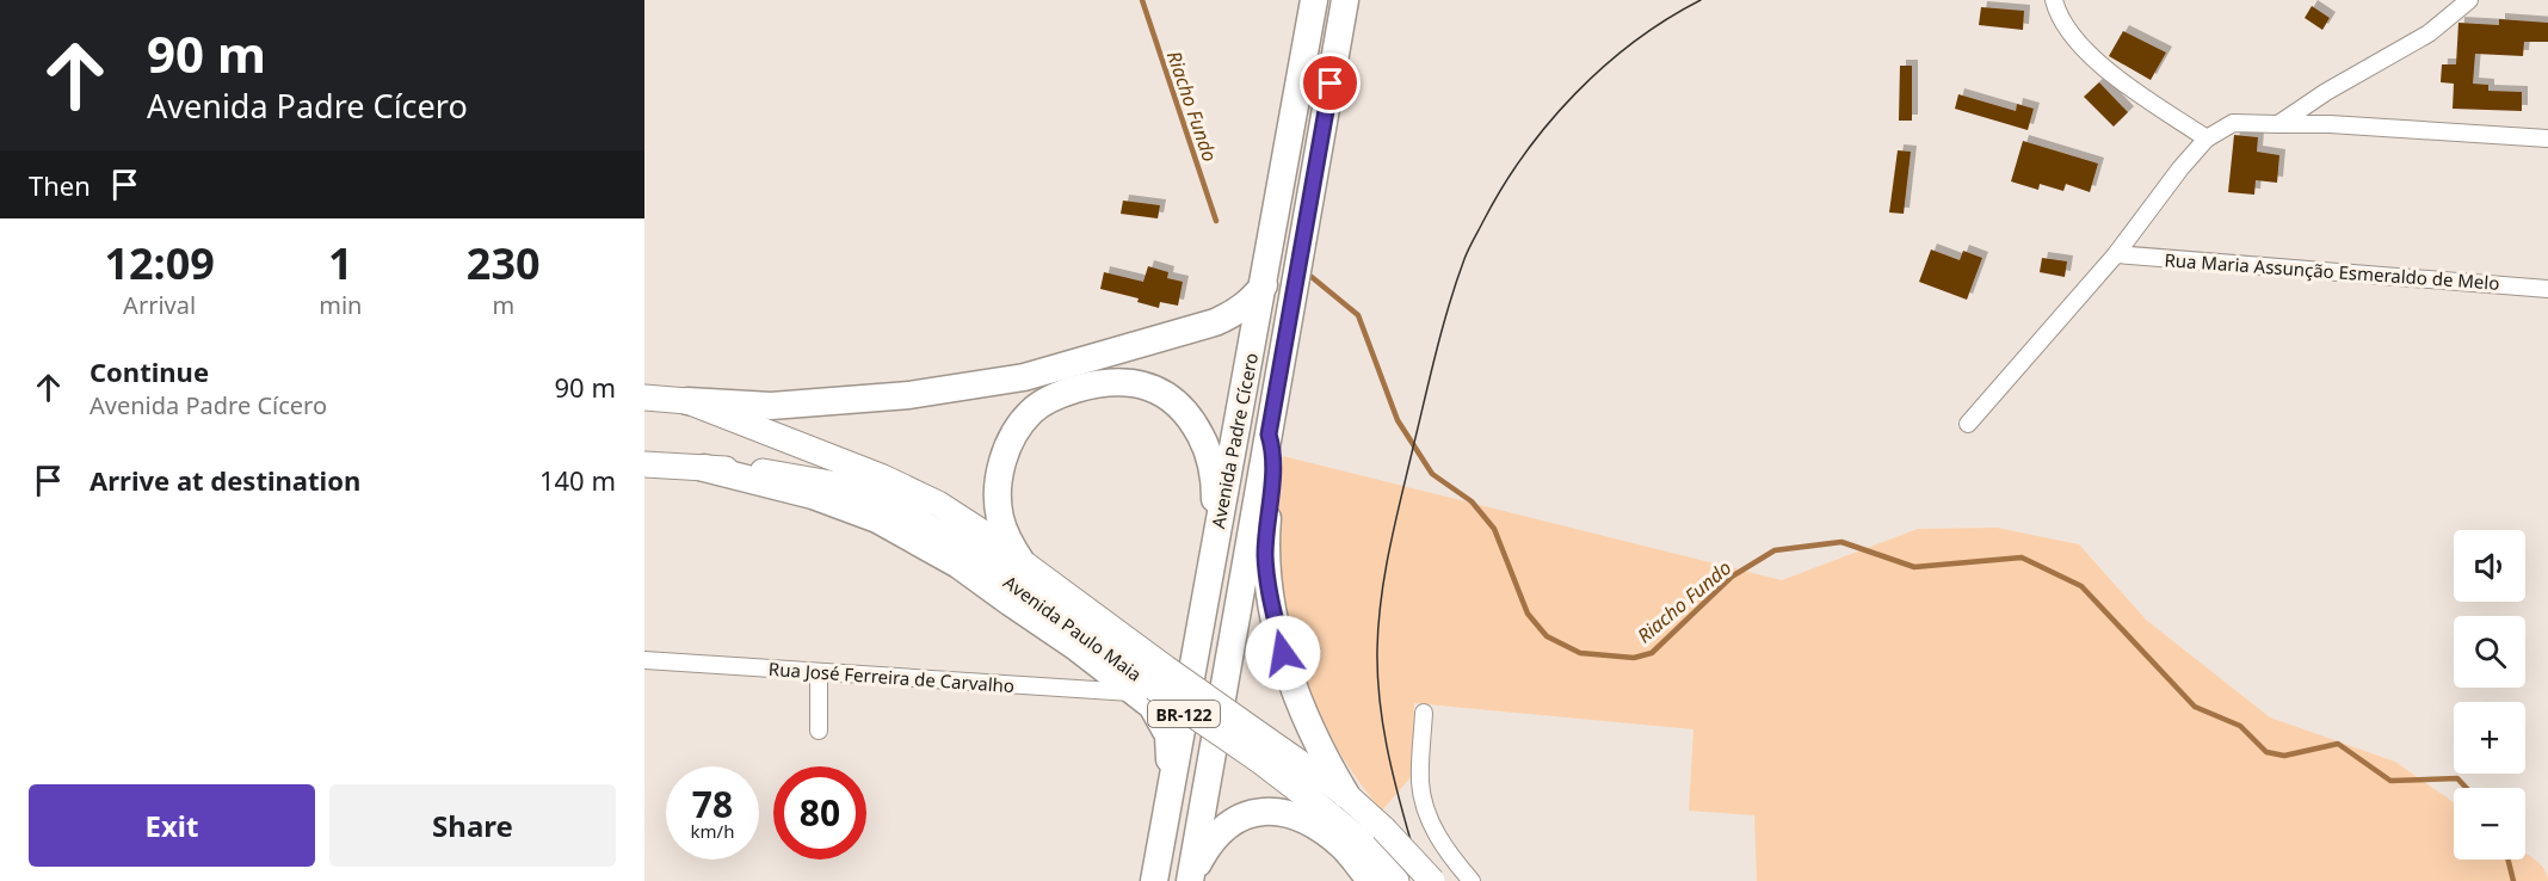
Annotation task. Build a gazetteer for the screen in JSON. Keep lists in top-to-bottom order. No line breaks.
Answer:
{"streets":{"highway":["Avenida Padre Cícero","BR-122"],"main road":["Avenida Paulo Maia"],"street":["Rua Maria Assunção Esmeraldo de Melo","Rua José Ferreira de Carvalho"]},"crossings":[["Avenida Paulo Maia","Rua José Ferreira de Carvalho"]],"water":["Riacho Fundo"],"page":{"turn":["90 m","Avenida Padre Cícero"],"then":"Then","eta":["12:09","Arrival","1","min","230","m"],"list":[{"name":"Continue","note":"Avenida Padre Cícero","value":"90 m"},{"name":"Arrive at destination","value":"140 m"}],"map_buttons":["+","−"],"speed":"78 km/h","limit":"80","buttons":["Exit","Share"]}}
